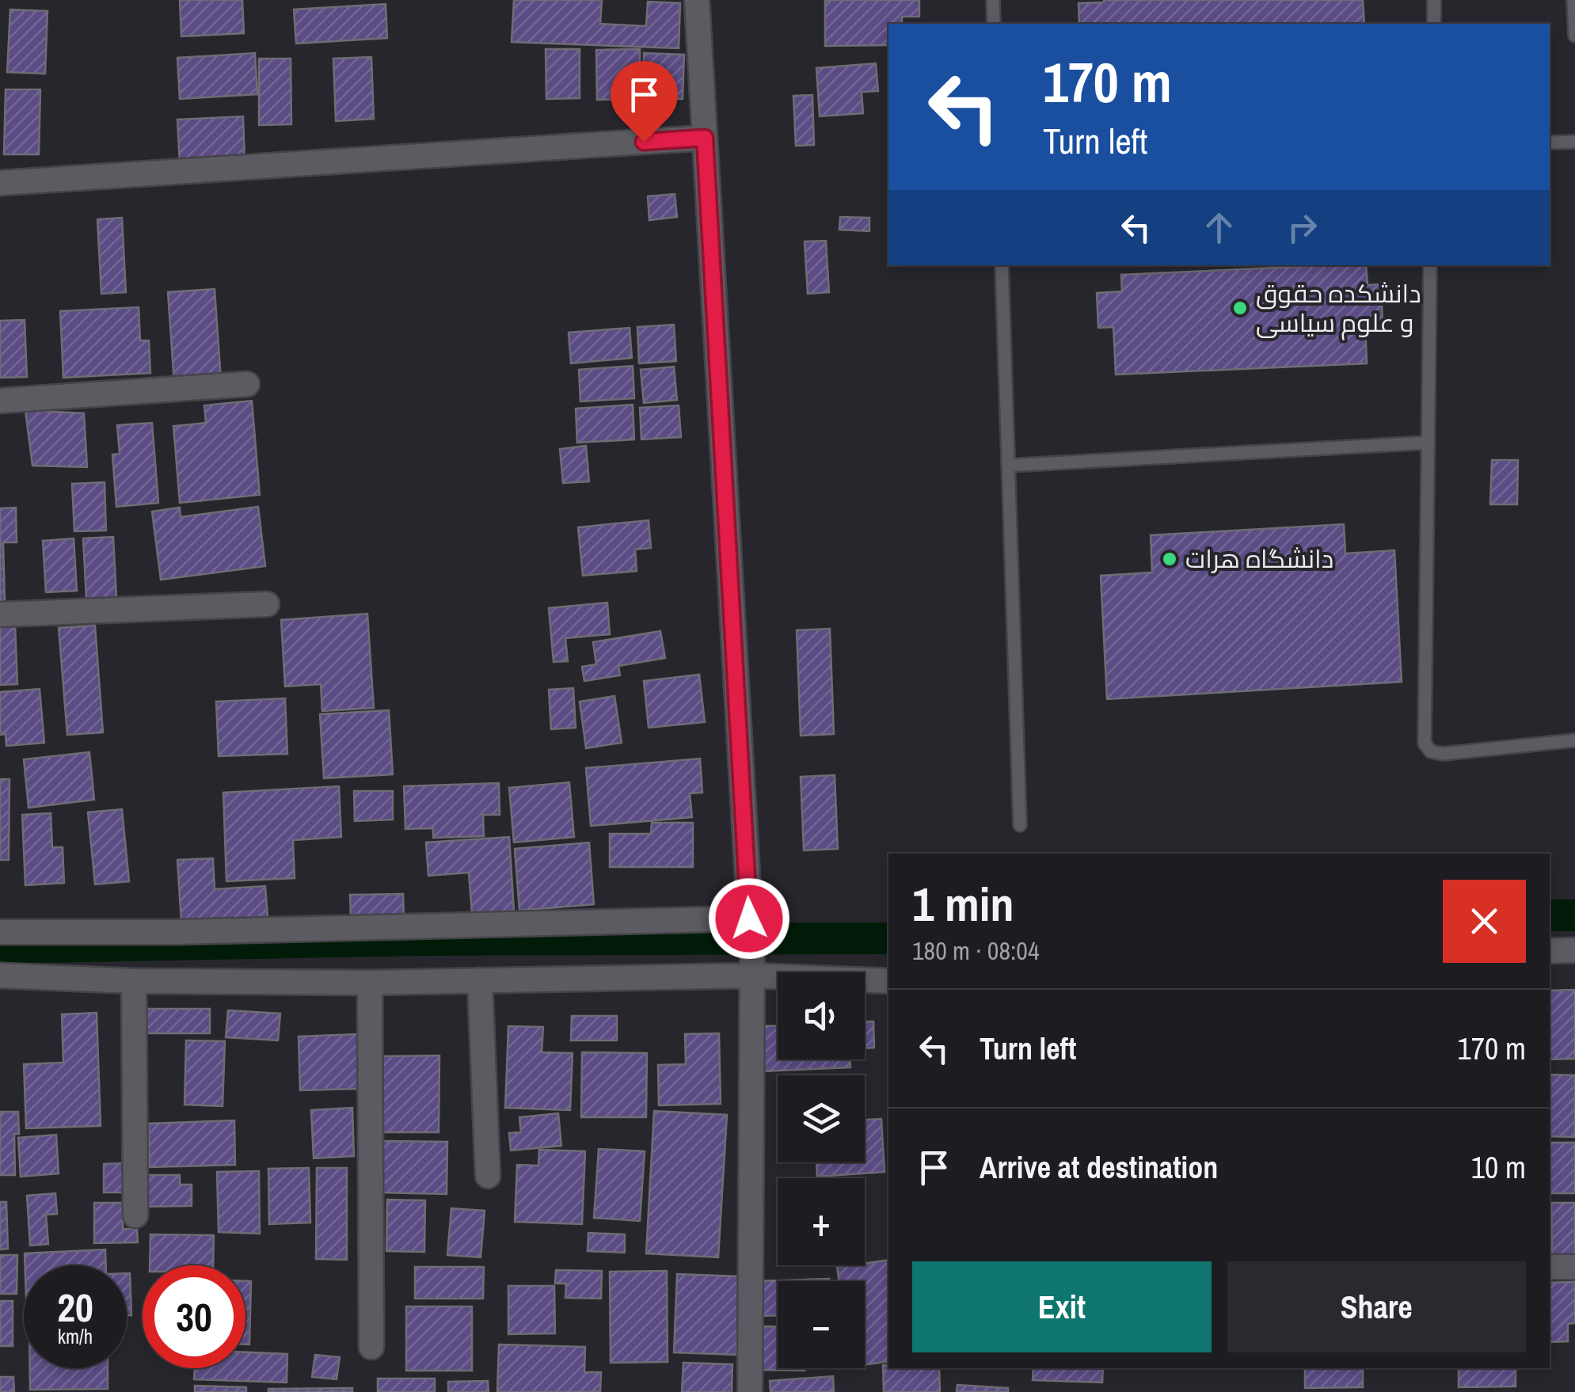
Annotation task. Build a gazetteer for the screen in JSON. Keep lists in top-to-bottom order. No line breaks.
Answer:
{"places":["دانشکده حقوق و علوم سیاسی","دانشگاه هرات"],"page":{"turn":["170 m","Turn left"],"heading":["1 min","180 m · 08:04"],"map_buttons":["+","−"],"list":[{"name":"Turn left","value":"170 m"},{"name":"Arrive at destination","value":"10 m"}],"buttons":["Exit","Share"],"speed":"20 km/h","limit":"30"}}
